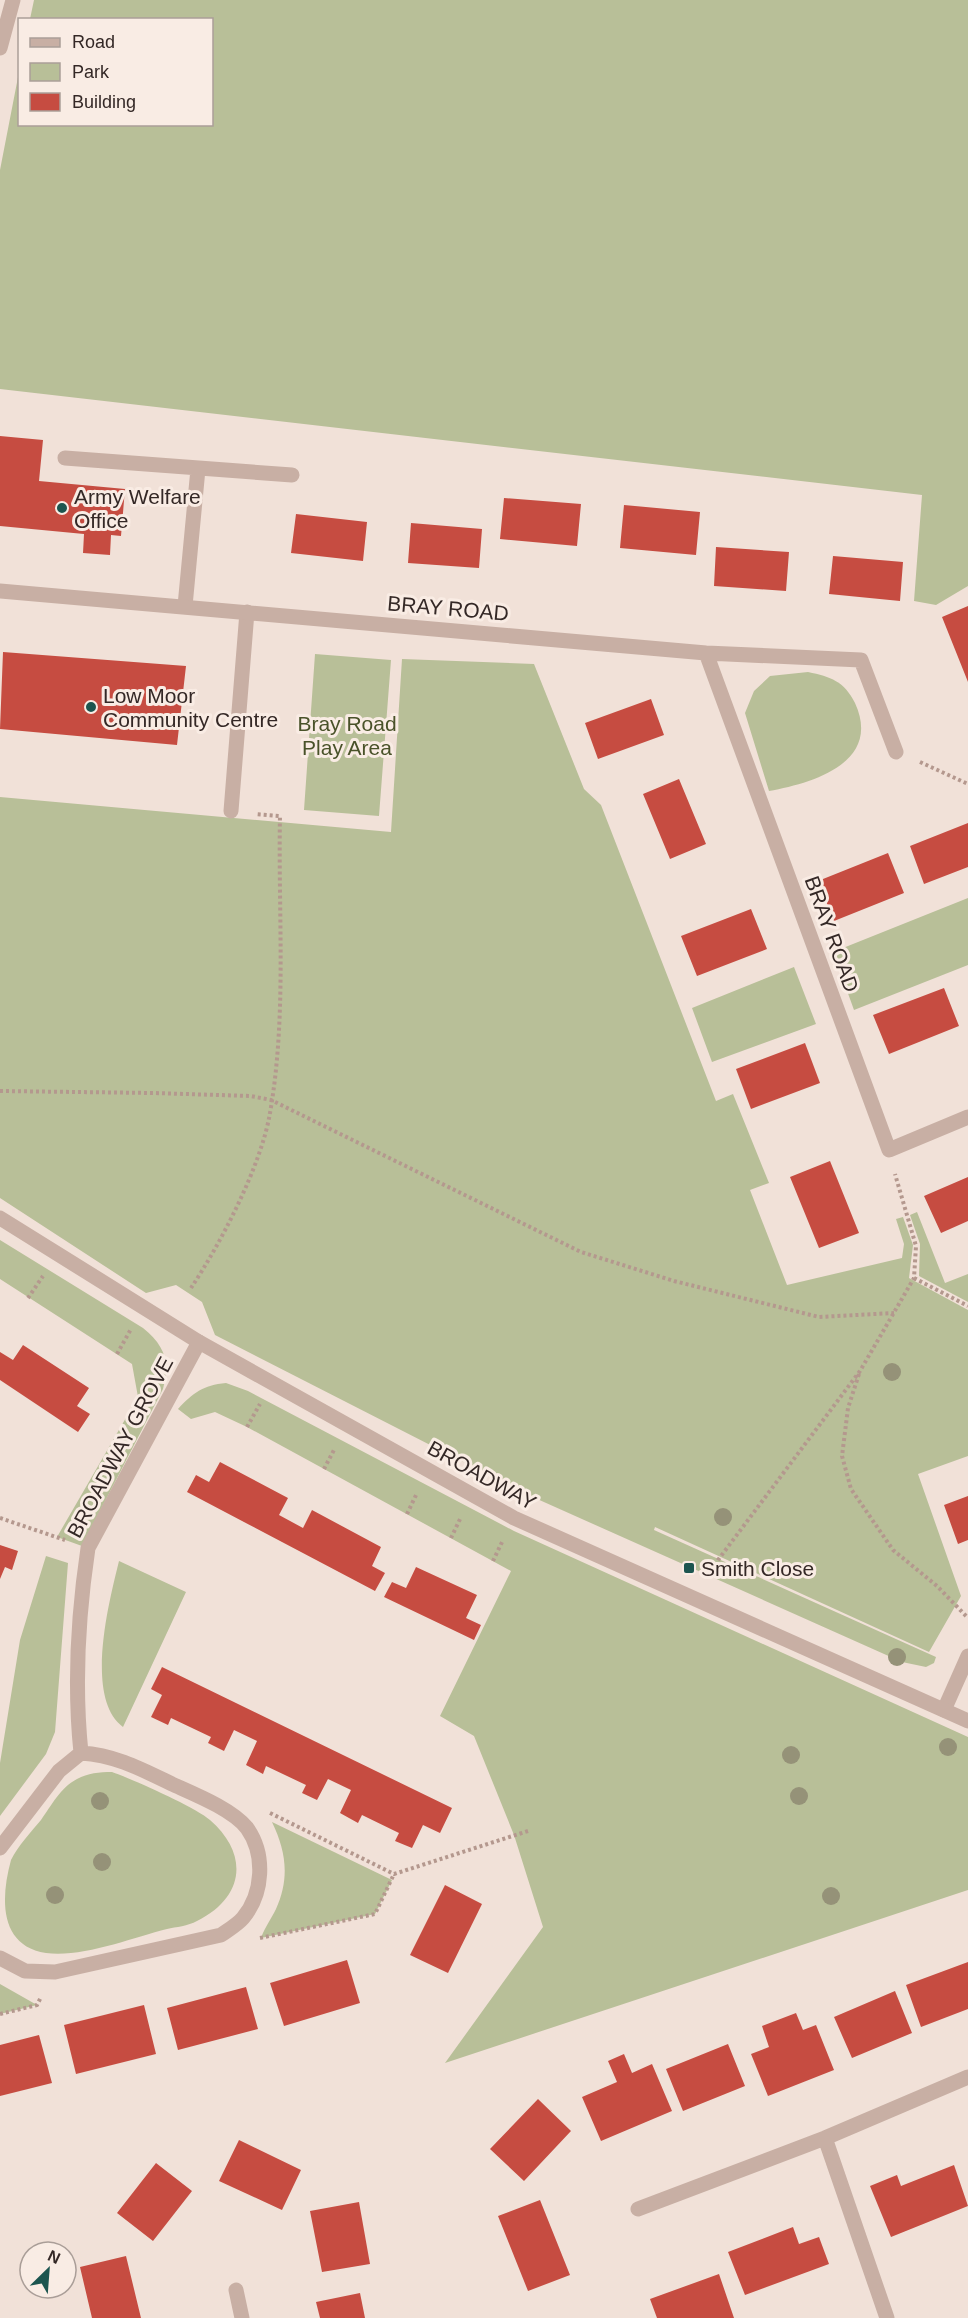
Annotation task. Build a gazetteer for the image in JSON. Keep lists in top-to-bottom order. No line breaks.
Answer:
{"streets":{"street":["BRAY ROAD","BROADWAY GROVE","BROADWAY"]},"crossings":[["BROADWAY GROVE","BROADWAY"]],"parks":["Bray Road Play Area"],"places":{"other":["Army Welfare Office","Low Moor Community Centre"],"transit":["Smith Close"]},"legend":["Road","Park","Building"],"north":"top right"}
